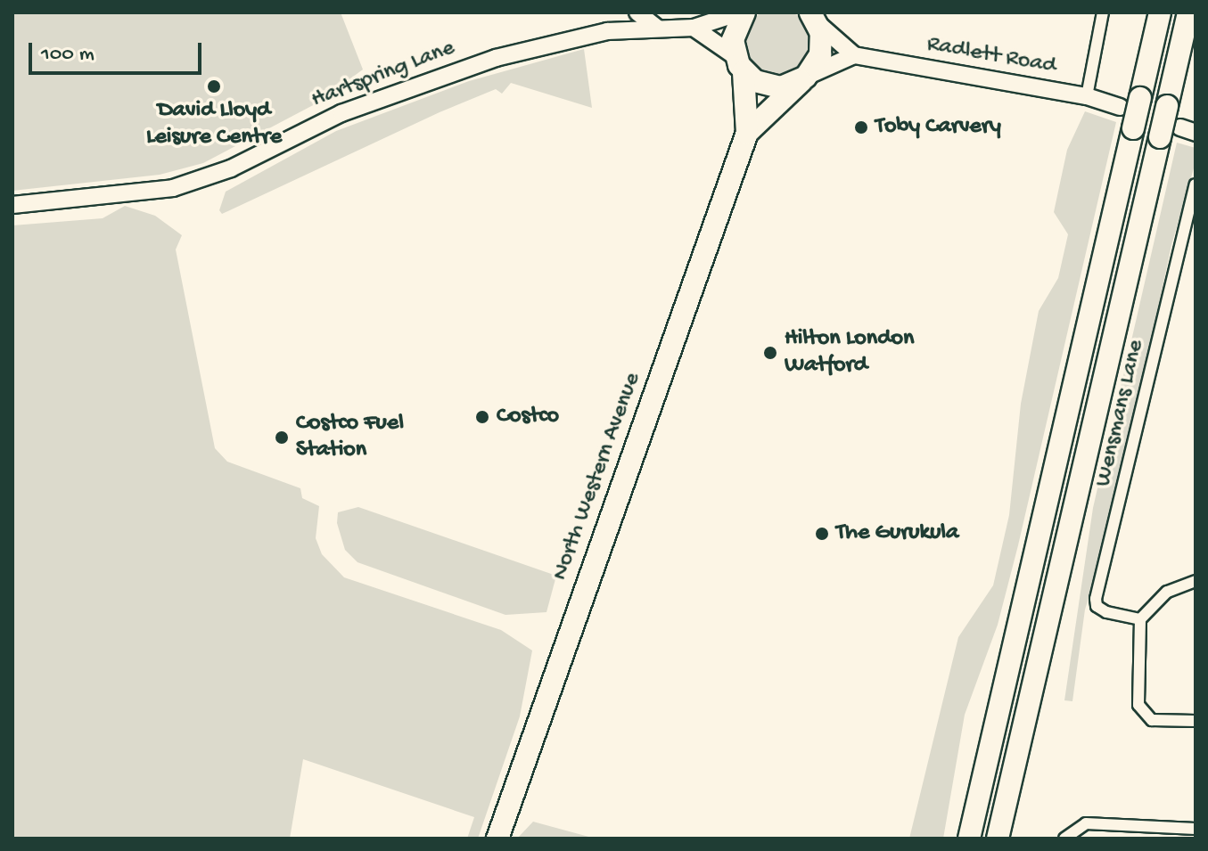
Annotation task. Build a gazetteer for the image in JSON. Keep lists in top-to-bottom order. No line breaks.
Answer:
{"streets":{"highway":["North Western Avenue"],"main road":["Radlett Road","Hartspring Lane"],"street":["Wensmans Lane"]},"crossings":[["Hartspring Lane","North Western Avenue"]],"places":["David Lloyd Leisure Centre","Toby Carvery","Hilton London Watford","Costco","Costco Fuel Station","The Gurukula"],"scale_bar":"100 m"}
